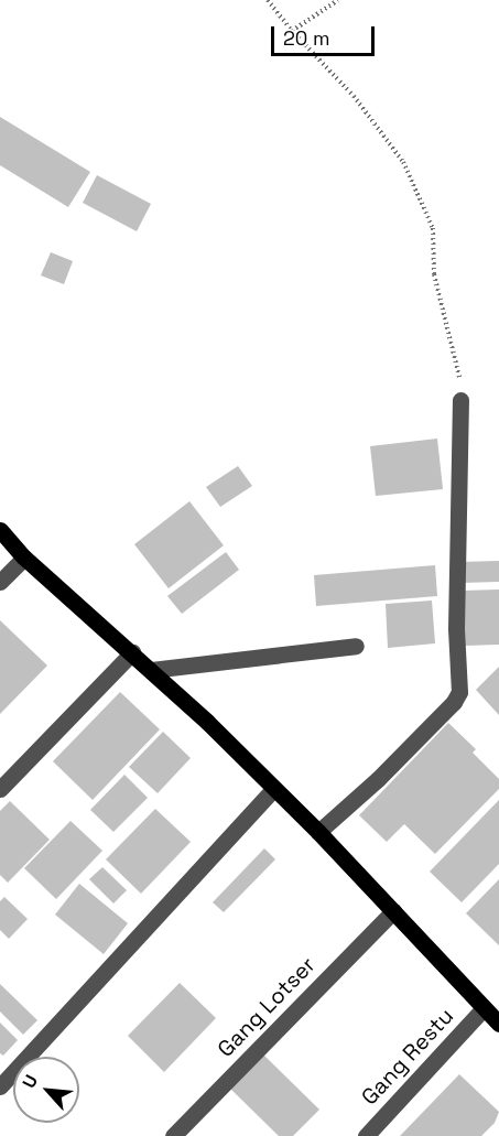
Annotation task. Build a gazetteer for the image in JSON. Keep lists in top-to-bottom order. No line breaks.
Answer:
{"streets":{"street":["Gang Lotser","Gang Restu"]},"scale_bar":"20 m","north":"top left"}
